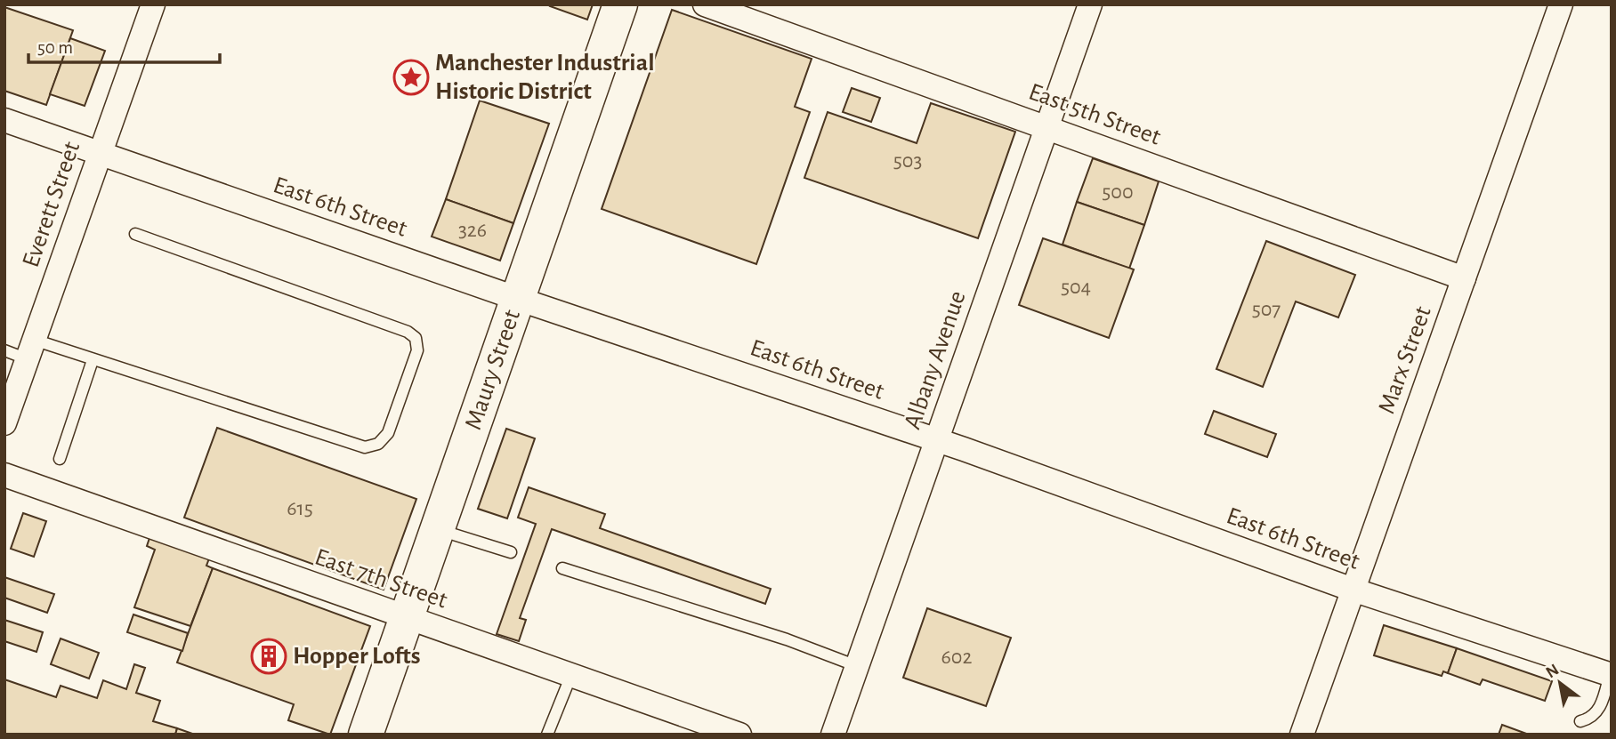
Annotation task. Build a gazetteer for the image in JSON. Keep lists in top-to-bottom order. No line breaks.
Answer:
{"streets":{"main road":["Maury Street"],"street":["East 5th Street","Everett Street","East 6th Street","Albany Avenue","Marx Street","East 7th Street"]},"crossings":[["East 5th Street","Albany Avenue"],["East 5th Street","Marx Street"],["Everett Street","East 6th Street"],["East 6th Street","Albany Avenue"],["East 6th Street","Marx Street"],["East 6th Street","Maury Street"],["Maury Street","East 7th Street"]],"places":{"place":["Manchester Industrial Historic District"],"building":["Hopper Lofts"]},"house_numbers":["503","500","326","504","507","615","602"],"scale_bar":"50 m","north":"top left"}
